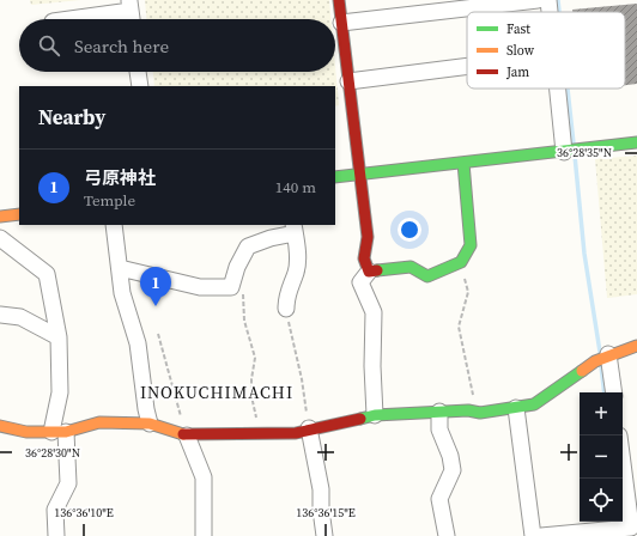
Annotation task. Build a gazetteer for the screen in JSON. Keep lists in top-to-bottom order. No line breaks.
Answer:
{"districts":["INOKUCHIMACHI"],"legend":["Fast","Slow","Jam"],"page":{"search":"Search here","heading":"Nearby","list":[{"mark":"1","name":"弓原神社","note":"Temple","value":"140 m"}],"pins":"1","map_buttons":["+","−"]},"coordinates":["36°28'35\"N","36°28'30\"N","136°36'10\"E","136°36'15\"E"]}
